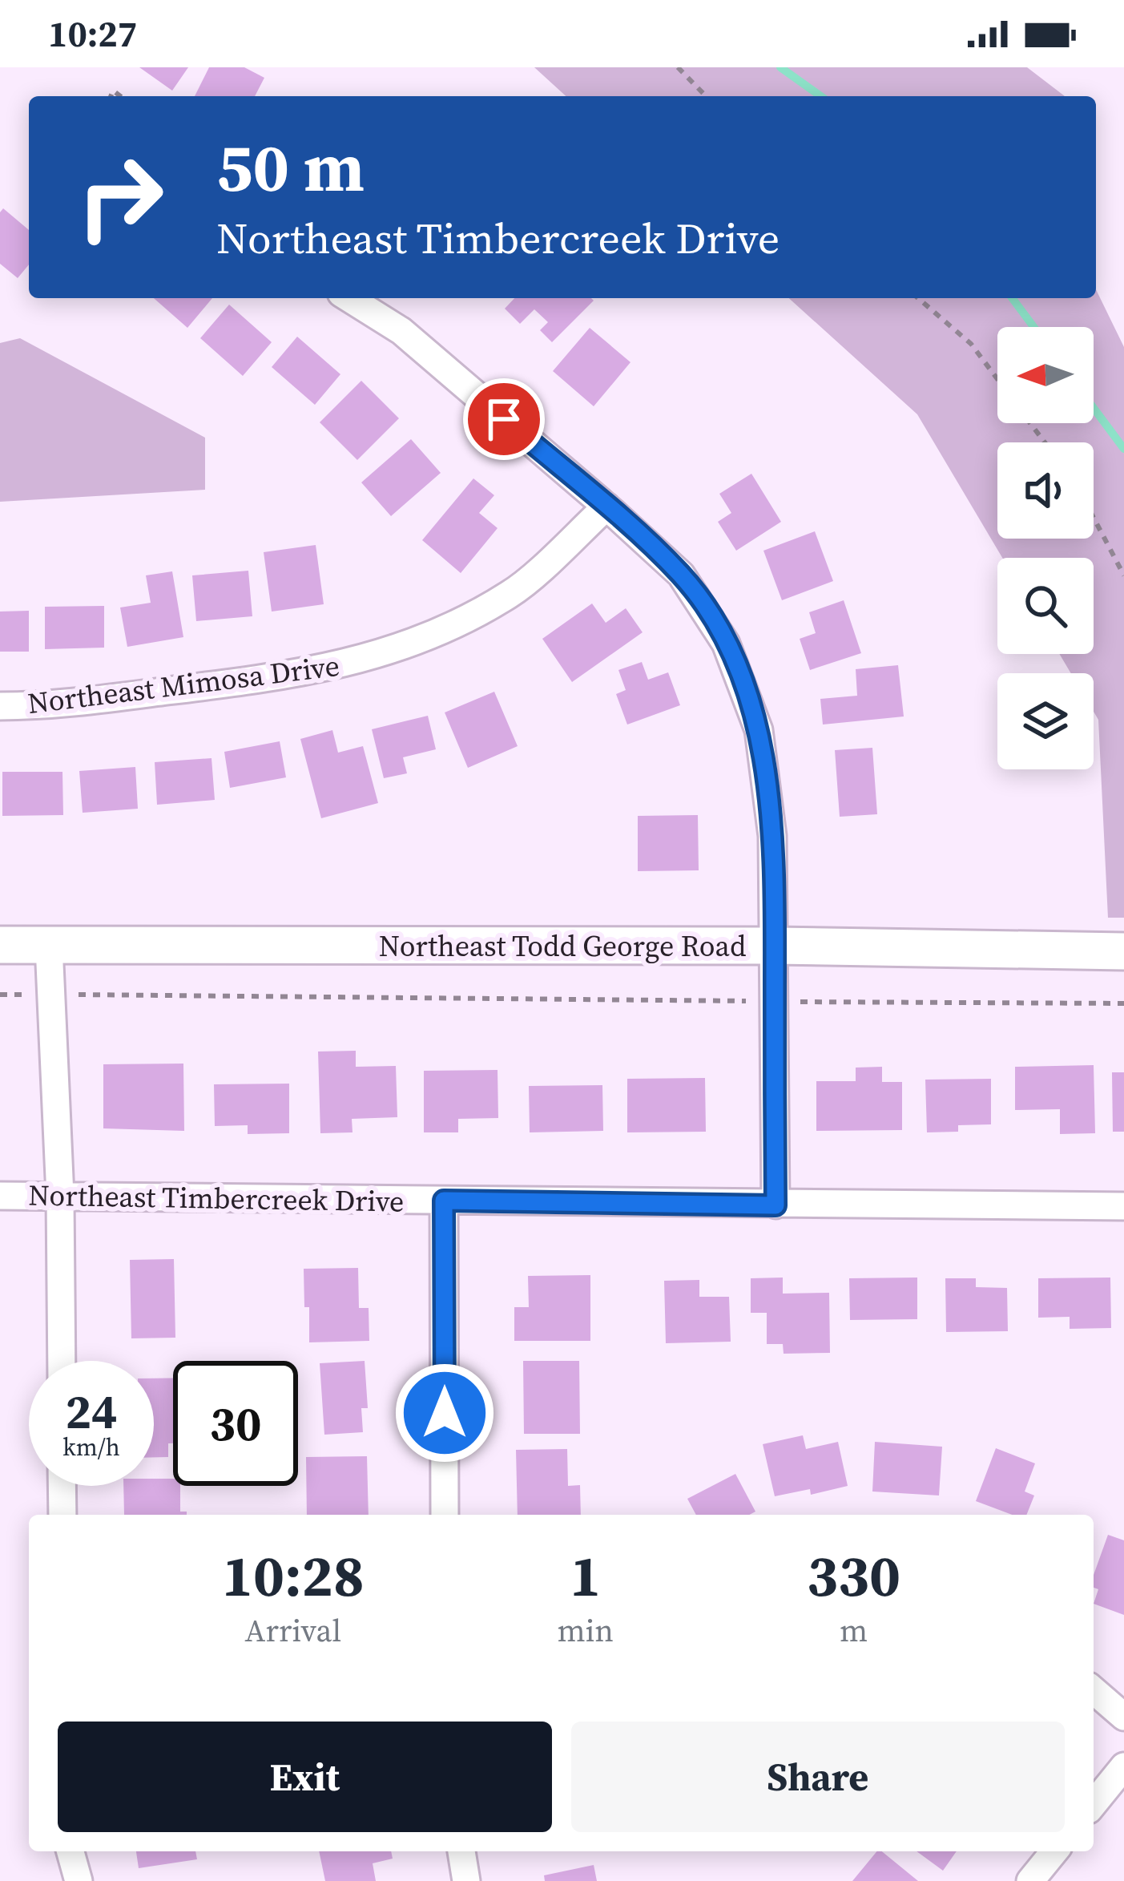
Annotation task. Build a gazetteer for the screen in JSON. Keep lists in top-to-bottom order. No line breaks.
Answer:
{"streets":{"main road":["Northeast Todd George Road"],"street":["Northeast Mimosa Drive","Northeast Timbercreek Drive"]},"north":"left","page":{"status":"10:27","turn":["50 m","Northeast Timbercreek Drive"],"speed":"24 km/h","limit":"30","eta":["10:28","Arrival","1","min","330","m"],"buttons":["Exit","Share"]}}
